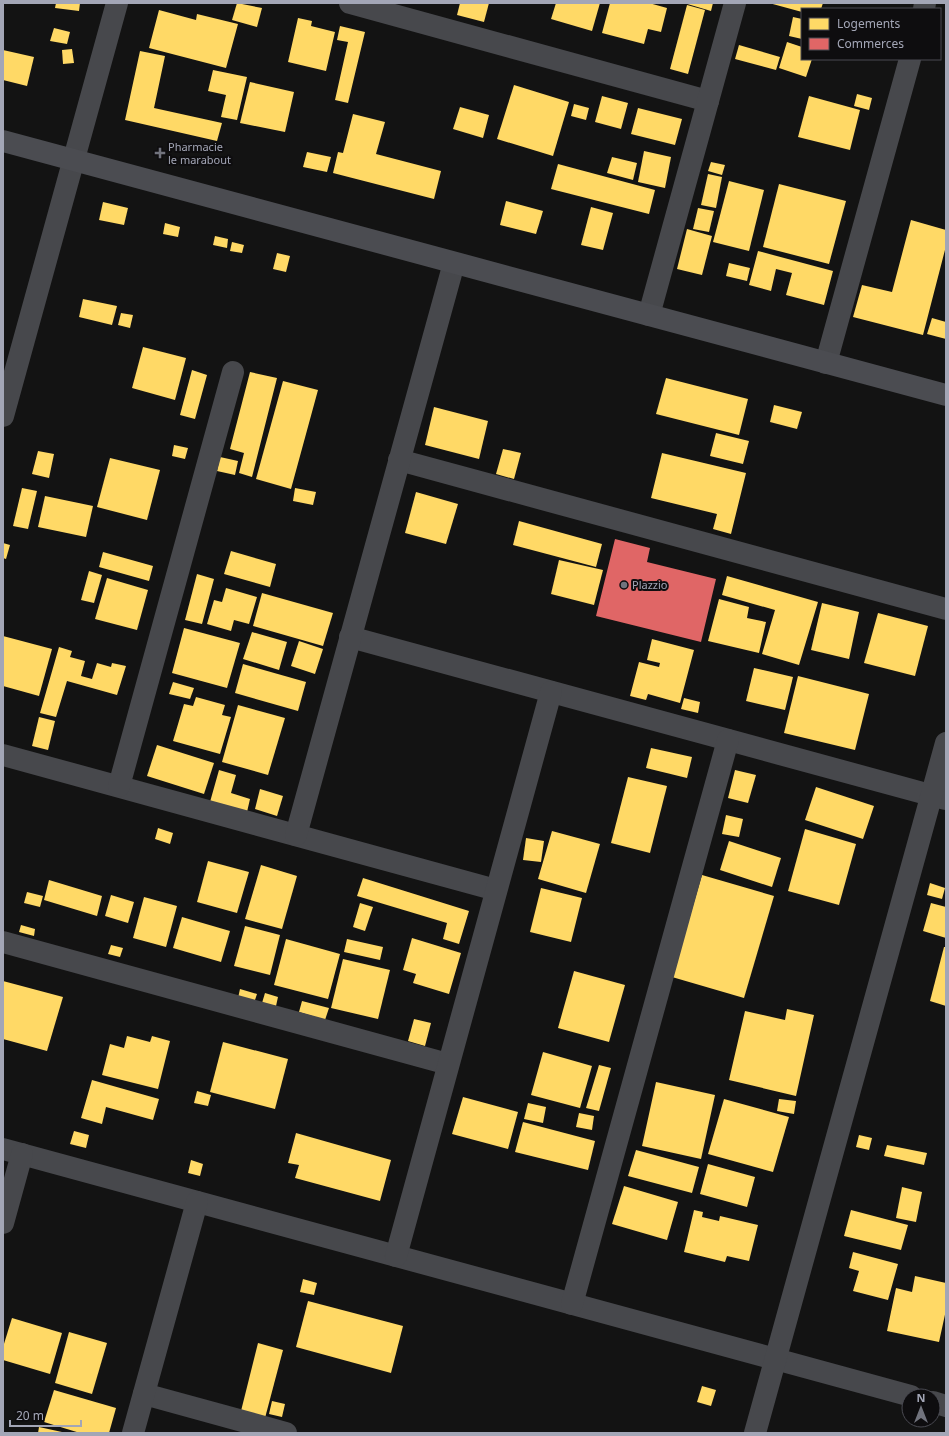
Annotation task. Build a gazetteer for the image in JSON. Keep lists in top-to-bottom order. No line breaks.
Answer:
{"places":{"health":["Pharmacie le marabout"],"other":["Plazzio"]},"legend":["Logements","Commerces"],"scale_bar":"20 m","north":"top"}
